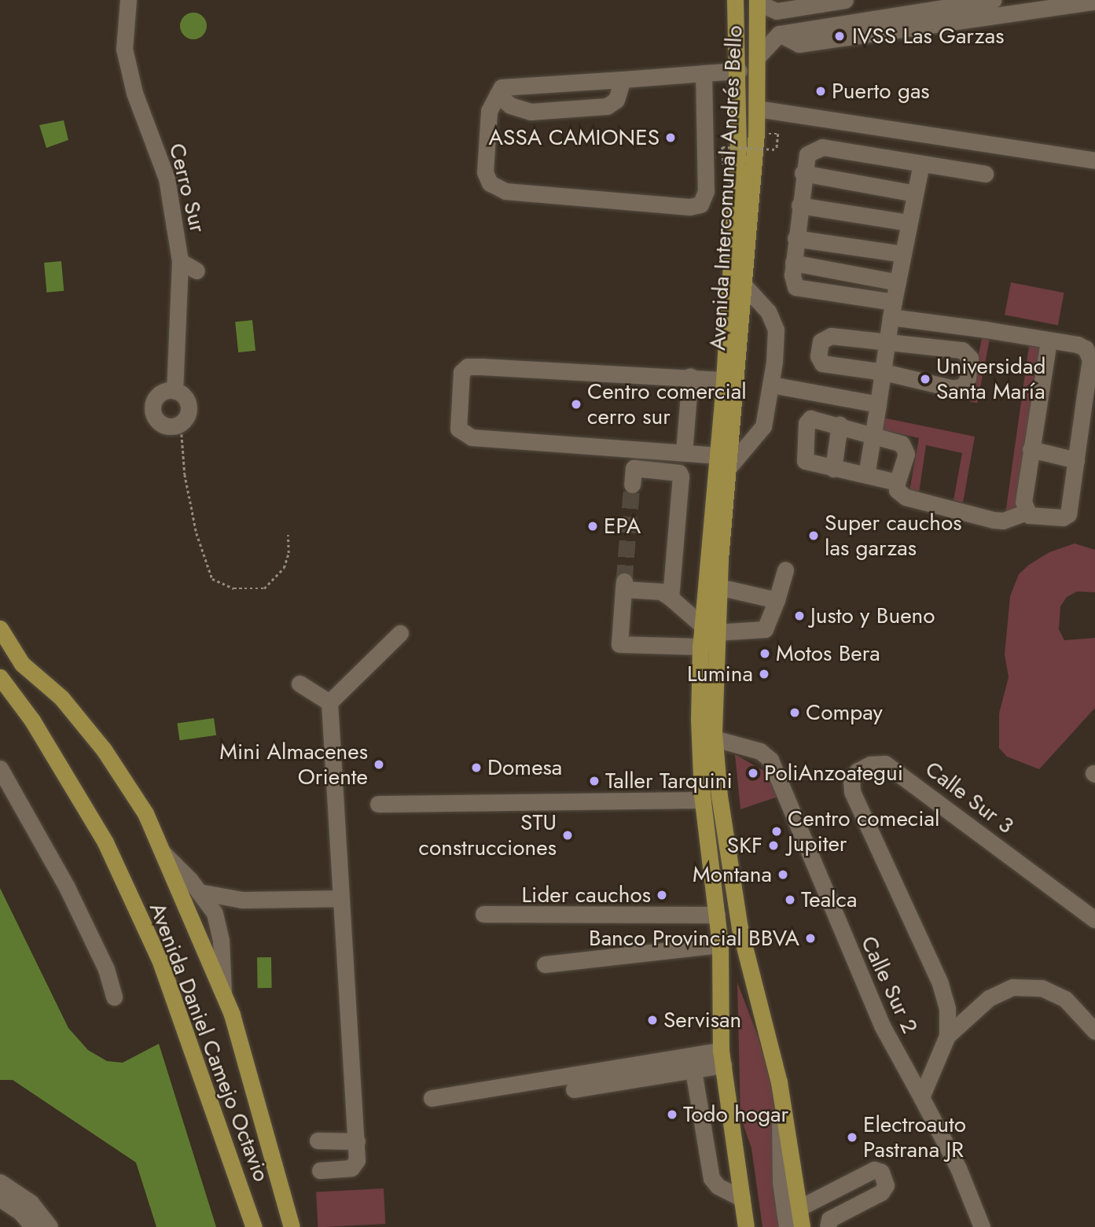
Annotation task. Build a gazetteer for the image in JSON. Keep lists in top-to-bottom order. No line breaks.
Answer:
{"streets":{"main road":["Avenida Intercomunal Andrés Bello","Avenida Daniel Camejo Octavio"],"street":["Cerro Sur","Calle Sur 3","Calle Sur 2"]},"crossings":[["Avenida Intercomunal Andrés Bello","Calle Sur 2"]],"places":["IVSS Las Garzas","Puerto gas","ASSA CAMIONES","Universidad Santa María","Centro comercial cerro sur","EPA","Super cauchos las garzas","Justo y Bueno","Motos Bera","Lumina","Compay","Mini Almacenes Oriente","Domesa","PoliAnzoategui","Taller Tarquini","Centro comecial Jupiter","STU construcciones","SKF","Montana","Lider cauchos","Tealca","Banco Provincial BBVA","Servisan","Todo hogar","Electroauto Pastrana JR"]}
